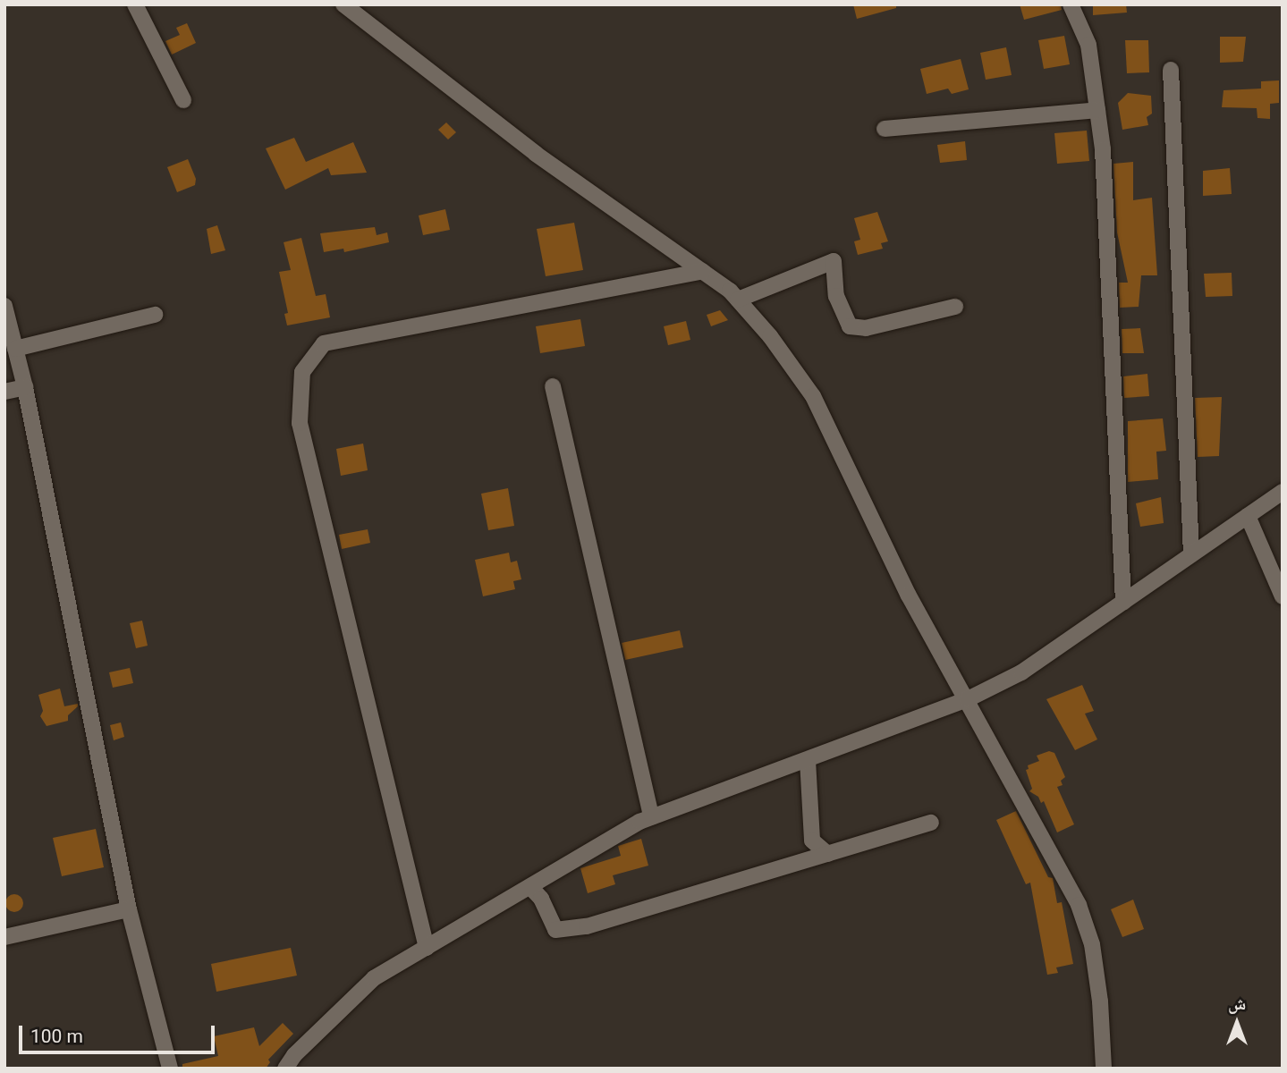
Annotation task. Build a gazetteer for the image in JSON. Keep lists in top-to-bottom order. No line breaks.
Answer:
{"scale_bar":"100 m","north":"top"}
